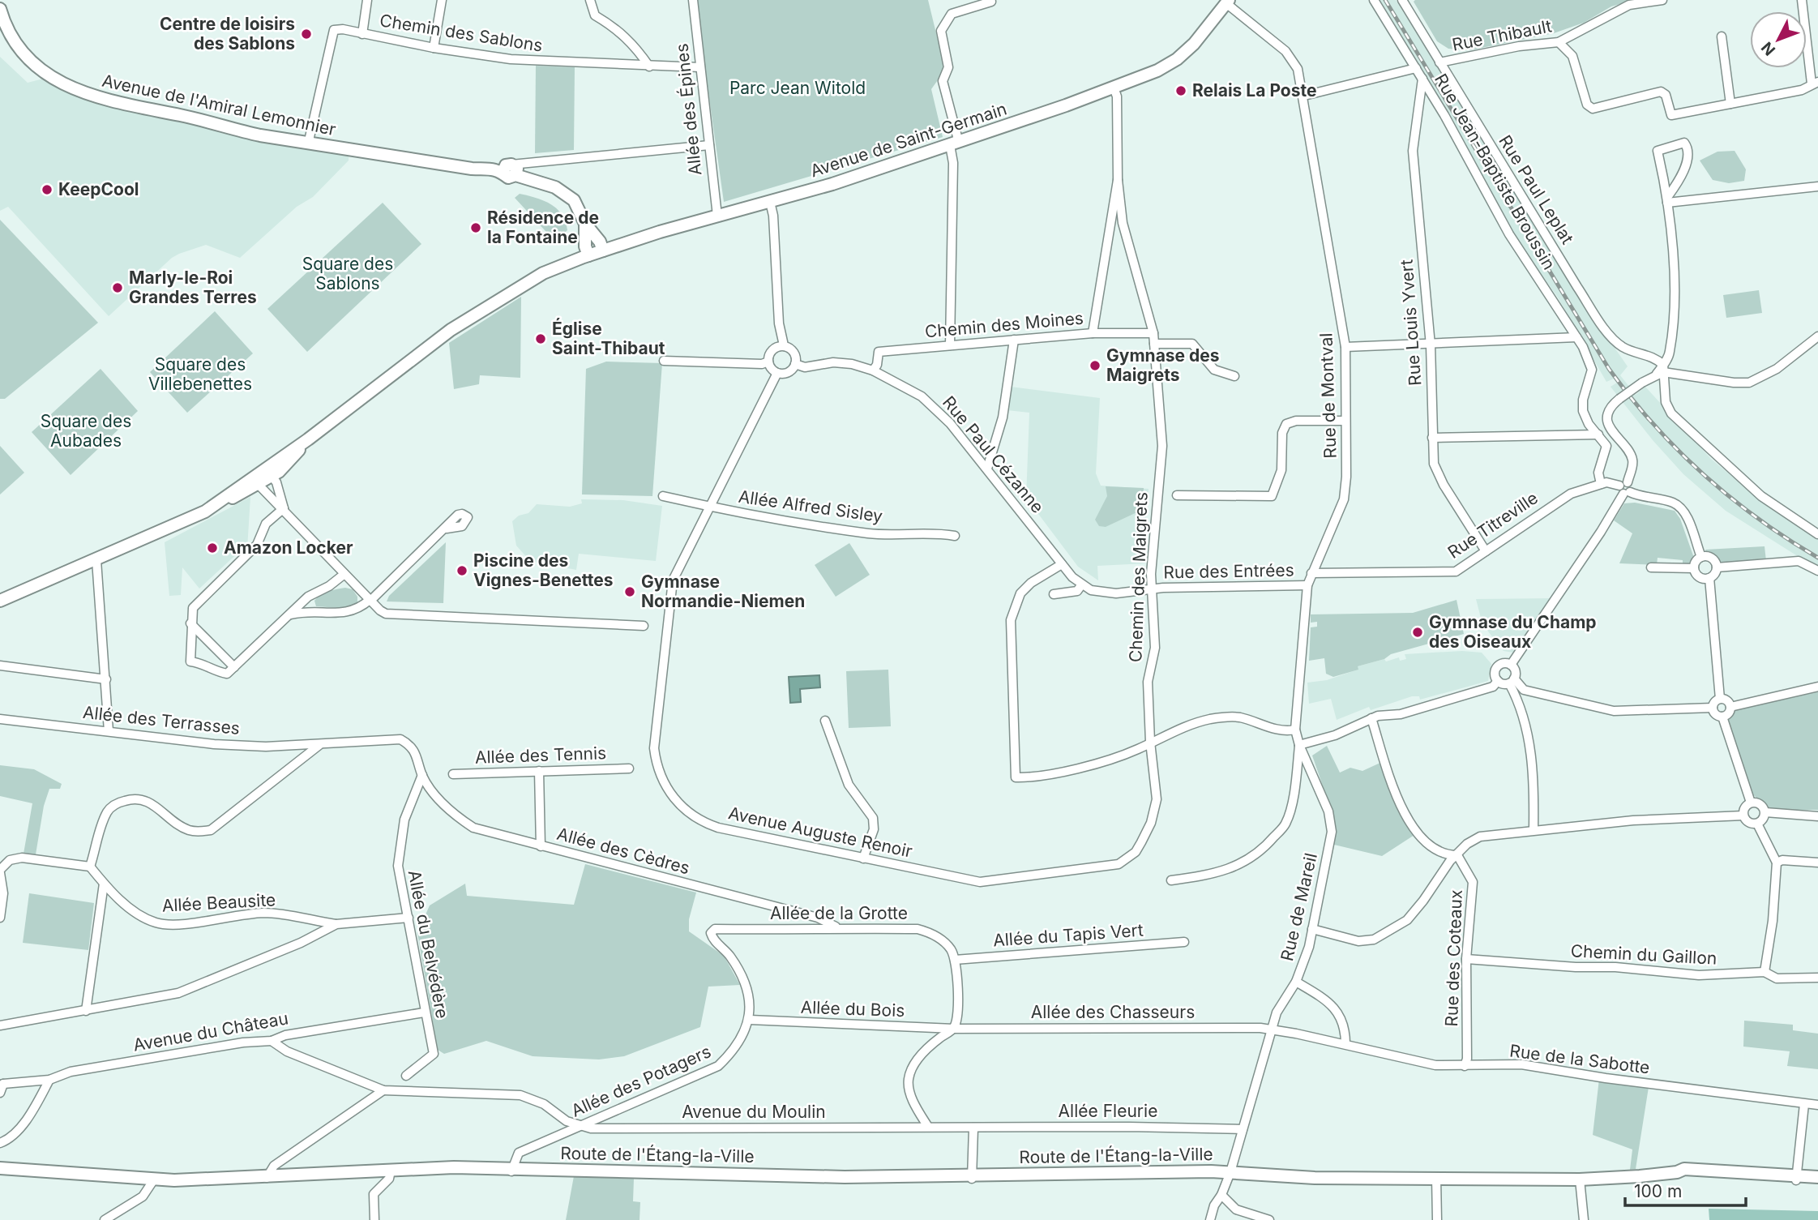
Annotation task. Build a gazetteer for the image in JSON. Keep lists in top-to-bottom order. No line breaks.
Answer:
{"streets":{"street":["Chemin des Sablons","Rue Thibault","Avenue de l'Amiral Lemonnier","Allée des Épines","Avenue de Saint-Germain","Rue Jean-Baptiste Broussin","Rue Paul Leplat","Rue Louis Yvert","Chemin des Moines","Rue de Montval","Rue Paul Cézanne","Allée Alfred Sisley","Rue Titreville","Rue des Entrées","Chemin des Maigrets","Allée des Terrasses","Allée des Tennis","Avenue Auguste Renoir","Allée des Cèdres","Allée Beausite","Rue de Mareil","Allée de la Grotte","Allée du Tapis Vert","Allée du Belvédère","Chemin du Gaillon","Rue des Coteaux","Allée du Bois","Allée des Chasseurs","Avenue du Château","Rue de la Sabotte","Allée des Potagers","Allée Fleurie","Avenue du Moulin","Route de l'Étang-la-Ville"]},"crossings":[["Chemin des Sablons","Avenue de l'Amiral Lemonnier"],["Chemin des Sablons","Allée des Épines"],["Rue Thibault","Rue Paul Leplat"],["Avenue de l'Amiral Lemonnier","Avenue de Saint-Germain"],["Allée des Épines","Avenue de Saint-Germain"],["Avenue de Saint-Germain","Rue de Montval"],["Rue Jean-Baptiste Broussin","Rue Louis Yvert"],["Rue Jean-Baptiste Broussin","Rue Titreville"],["Rue Louis Yvert","Rue Titreville"],["Chemin des Moines","Rue Paul Cézanne"],["Chemin des Moines","Chemin des Maigrets"],["Rue de Montval","Rue Titreville"],["Rue de Montval","Rue des Entrées"],["Rue de Montval","Rue de Mareil"],["Rue Paul Cézanne","Rue des Entrées"],["Rue Paul Cézanne","Avenue Auguste Renoir"],["Allée Alfred Sisley","Avenue Auguste Renoir"],["Rue des Entrées","Chemin des Maigrets"],["Chemin des Maigrets","Avenue Auguste Renoir"],["Allée des Terrasses","Allée des Cèdres"],["Allée des Terrasses","Allée du Belvédère"],["Allée des Cèdres","Allée de la Grotte"],["Allée des Cèdres","Allée du Belvédère"],["Rue de Mareil","Allée des Chasseurs"],["Rue de Mareil","Rue de la Sabotte"],["Rue de Mareil","Allée Fleurie"],["Rue de Mareil","Route de l'Étang-la-Ville"],["Allée de la Grotte","Allée du Tapis Vert"],["Allée de la Grotte","Allée du Bois"],["Allée de la Grotte","Allée des Potagers"],["Allée du Belvédère","Avenue du Château"],["Chemin du Gaillon","Rue des Coteaux"],["Rue des Coteaux","Rue de la Sabotte"],["Allée du Bois","Allée des Chasseurs"],["Allée du Bois","Allée des Potagers"],["Allée des Chasseurs","Rue de la Sabotte"],["Allée des Potagers","Avenue du Moulin"],["Allée des Potagers","Route de l'Étang-la-Ville"],["Allée Fleurie","Avenue du Moulin"]],"parks":["Parc Jean Witold","Square des Sablons","Square des Villebenettes","Square des Aubades"],"places":["Centre de loisirs des Sablons","Relais La Poste","KeepCool","Résidence de la Fontaine","Marly-le-Roi Grandes Terres","Église Saint-Thibaut","Gymnase des Maigrets","Amazon Locker","Piscine des Vignes-Benettes","Gymnase Normandie-Niemen","Gymnase du Champ des Oiseaux"],"scale_bar":"100 m","north":"bottom left"}
